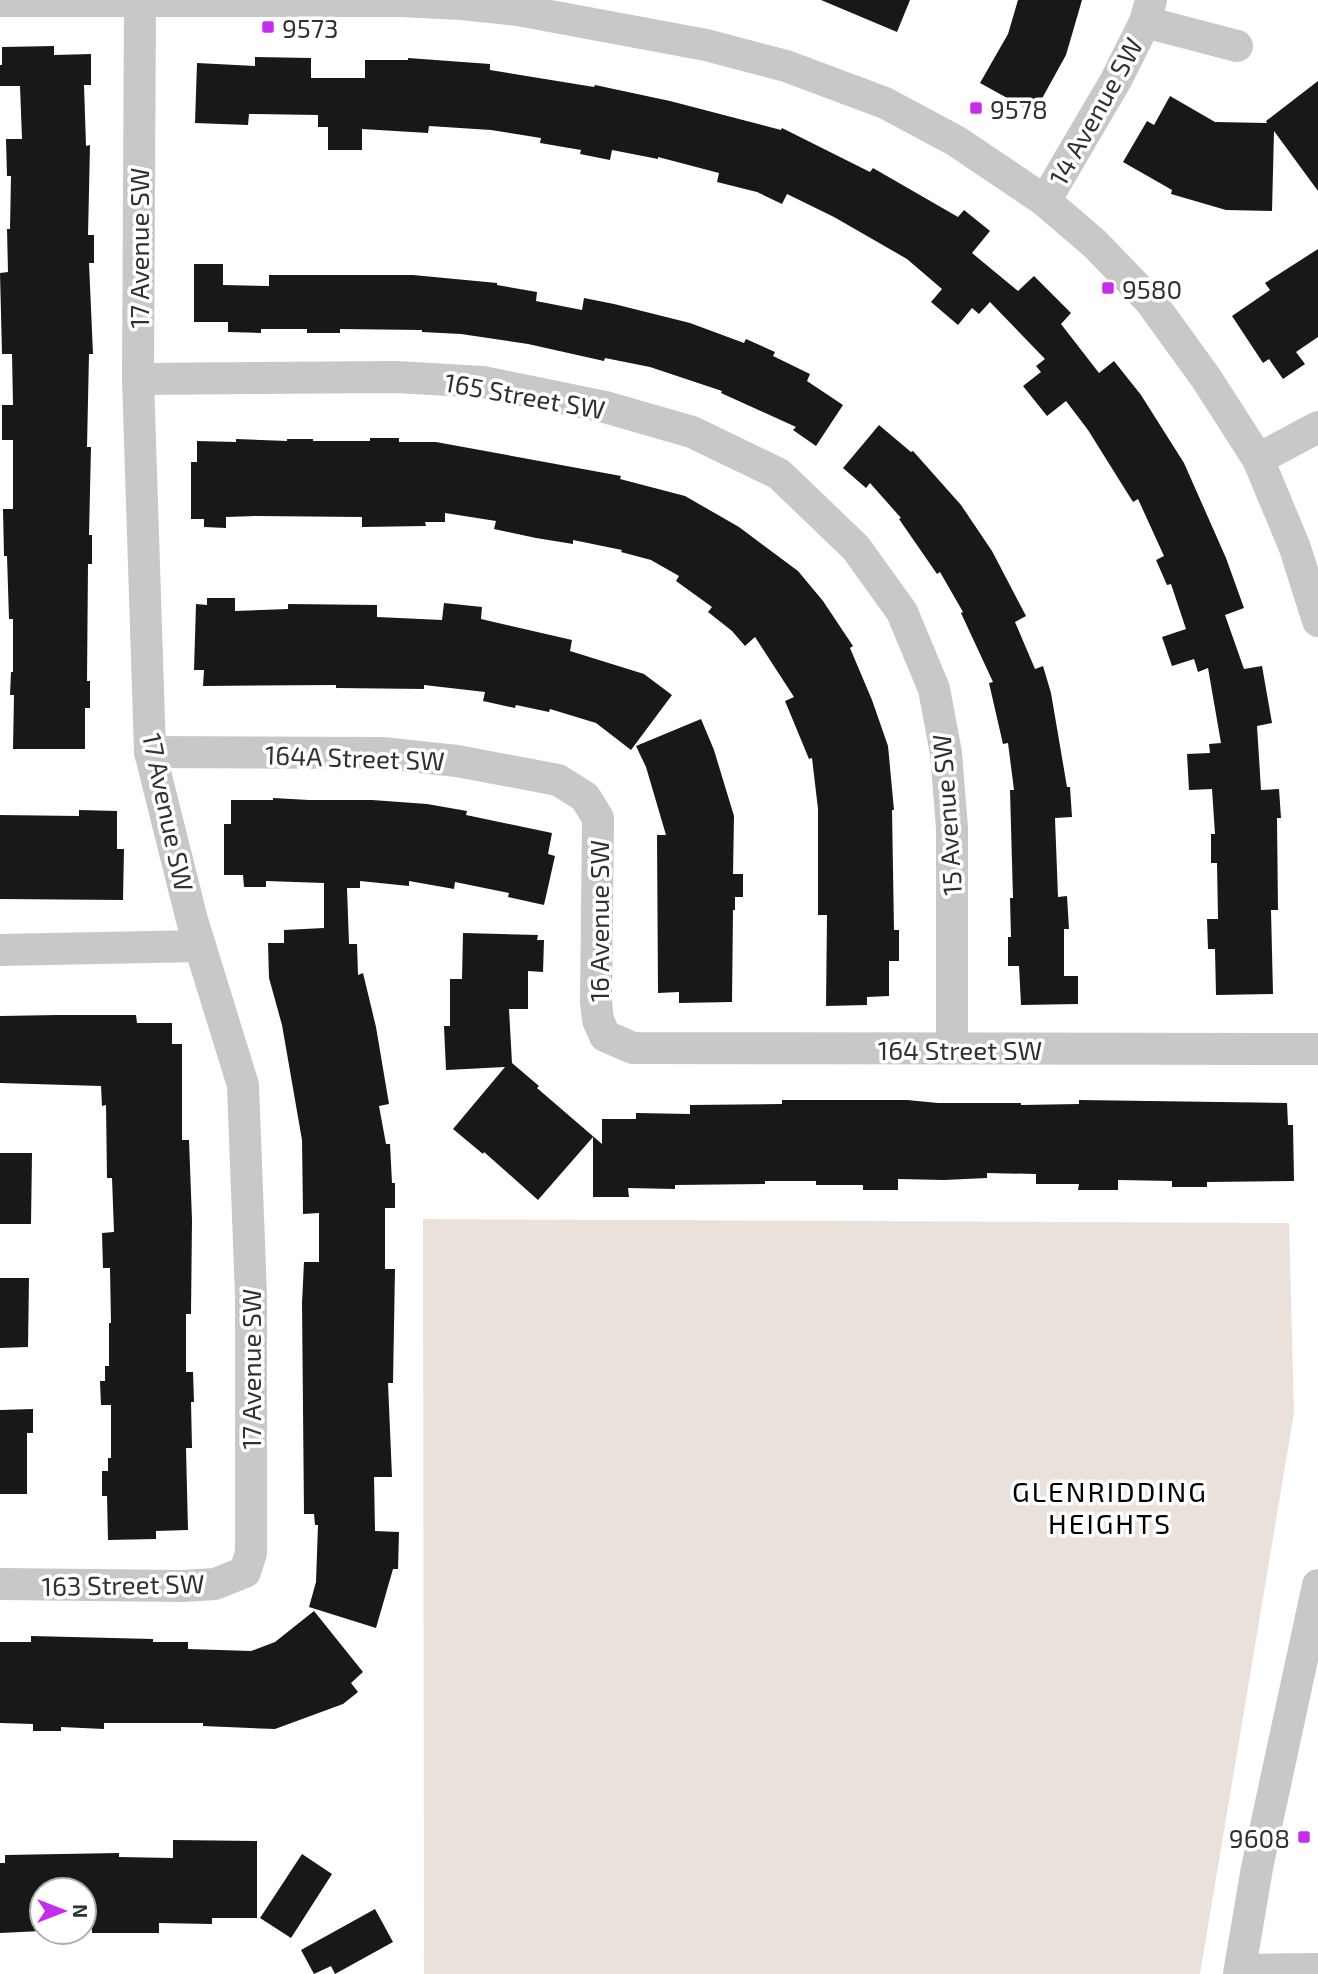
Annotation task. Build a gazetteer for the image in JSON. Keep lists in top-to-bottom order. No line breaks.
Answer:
{"streets":{"street":["14 Avenue SW","17 Avenue SW","165 Street SW","164A Street SW","15 Avenue SW","16 Avenue SW","164 Street SW","163 Street SW"]},"crossings":[["17 Avenue SW","165 Street SW"],["17 Avenue SW","164A Street SW"],["17 Avenue SW","163 Street SW"],["165 Street SW","15 Avenue SW"],["164A Street SW","16 Avenue SW"],["15 Avenue SW","164 Street SW"],["16 Avenue SW","164 Street SW"]],"districts":["GLENRIDDING HEIGHTS"],"places":{"transit":["9573","9578","9580","9608"]},"north":"right"}
